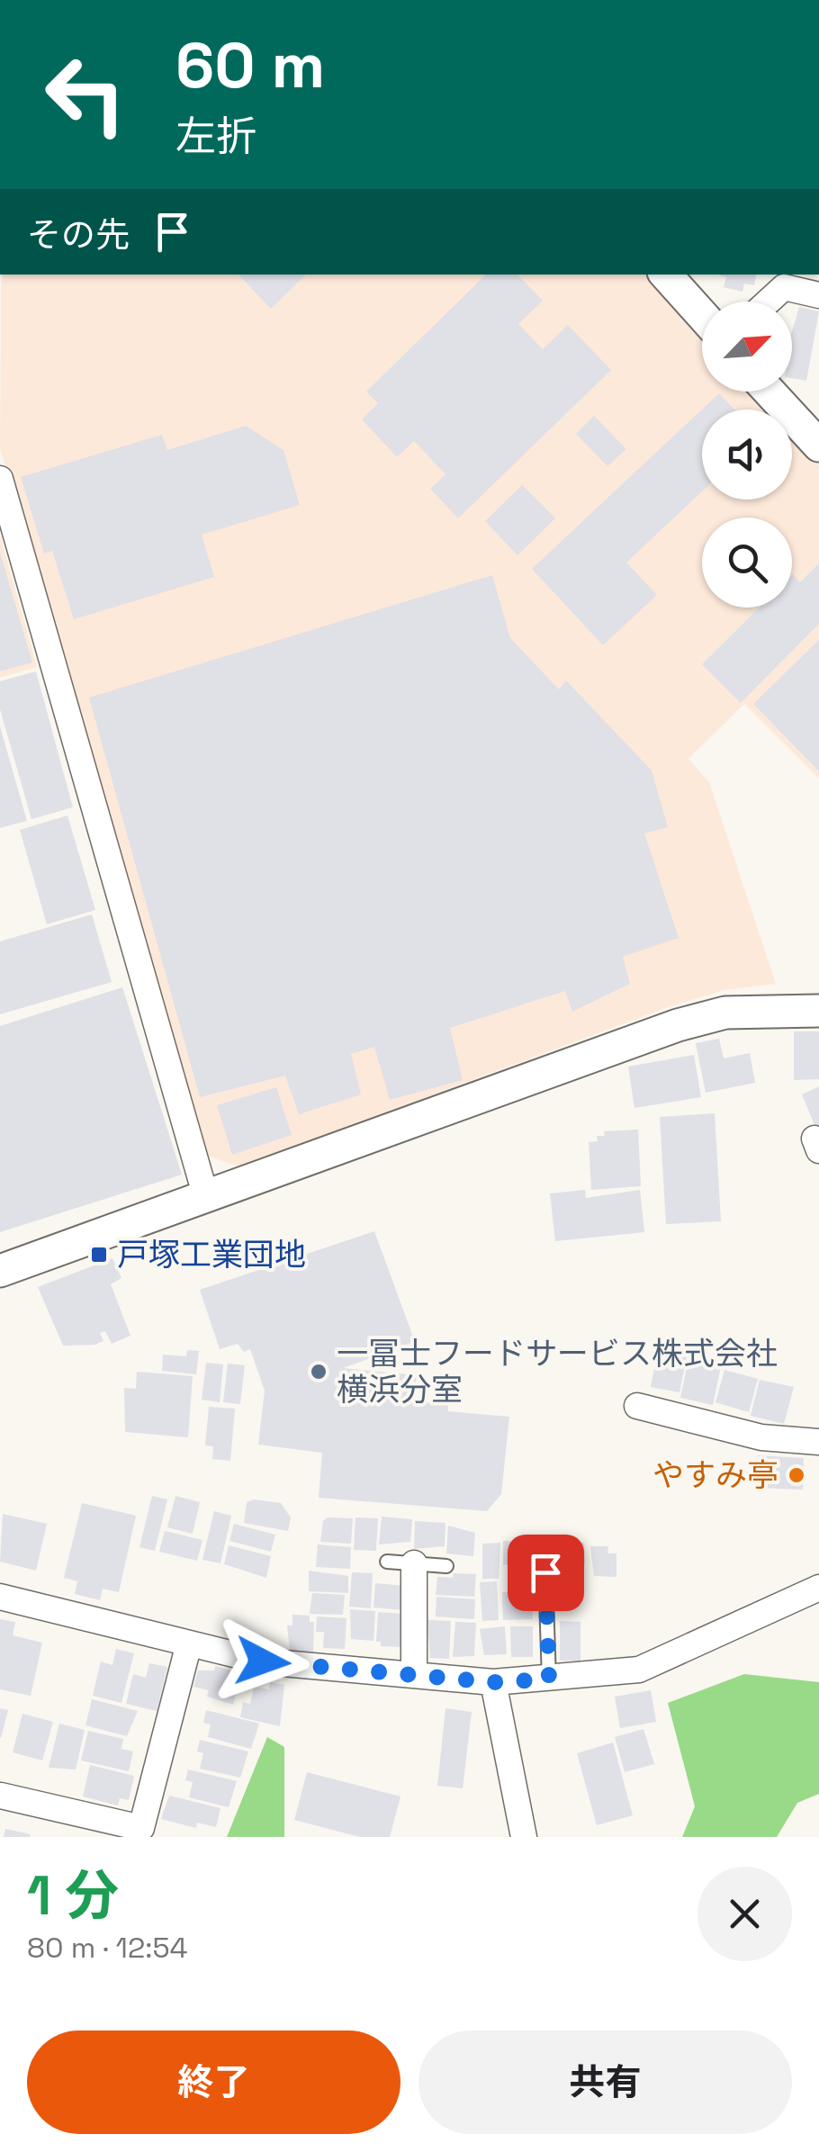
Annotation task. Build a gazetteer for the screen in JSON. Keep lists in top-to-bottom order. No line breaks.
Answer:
{"places":{"transit":["戸塚工業団地"],"other":["一冨士フードサービス株式会社 横浜分室","やすみ亭"]},"north":"top right","page":{"turn":["60 m","左折"],"then":"その先","heading":["1 分","80 m · 12:54"],"buttons":["終了","共有"]}}
